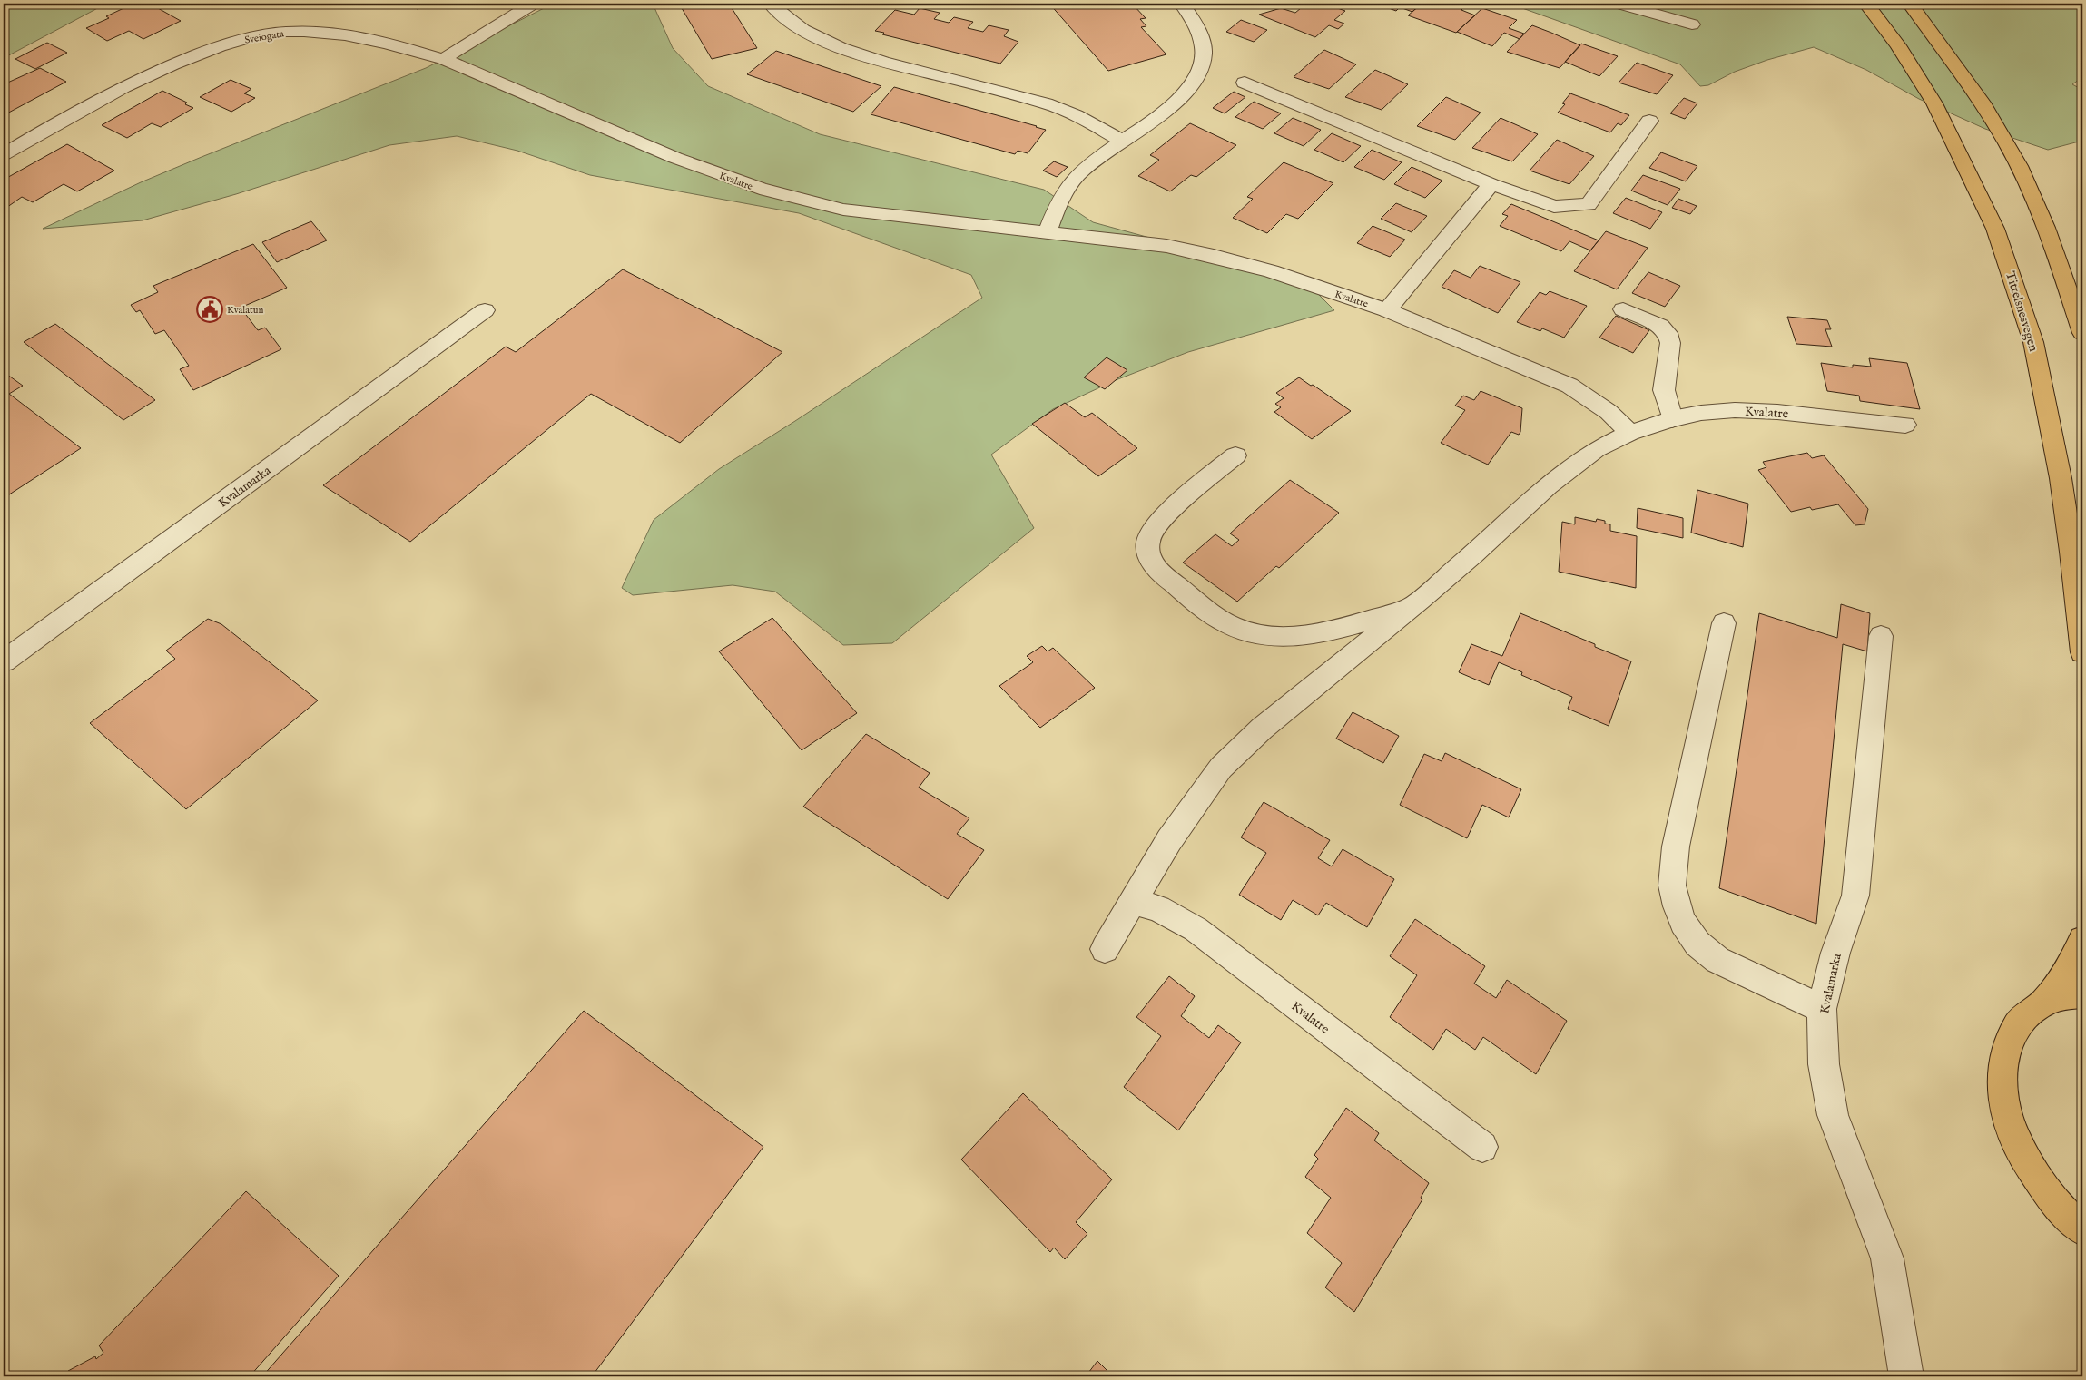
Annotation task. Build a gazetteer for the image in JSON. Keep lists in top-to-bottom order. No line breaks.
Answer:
{"streets":{"main road":["Tittelsnesvegen"],"street":["Sveiogata","Kvalatre","Kvalamarka"]},"crossings":[["Sveiogata","Kvalatre"]],"places":{"public building":["Kvalatun"]}}
